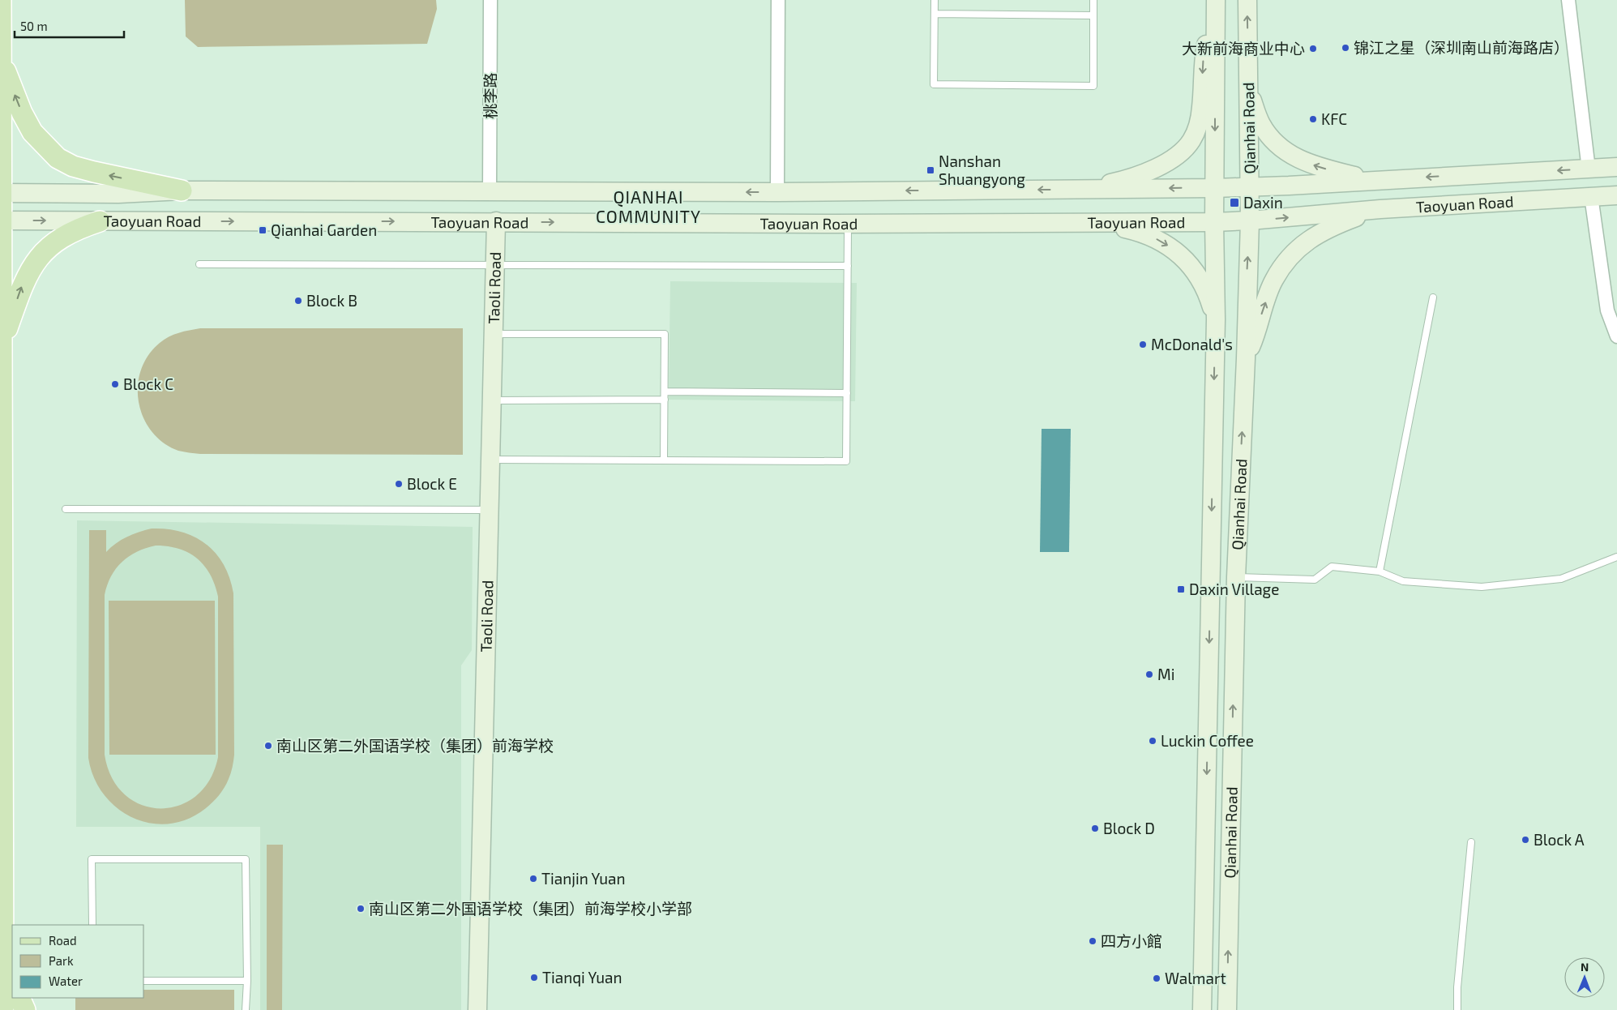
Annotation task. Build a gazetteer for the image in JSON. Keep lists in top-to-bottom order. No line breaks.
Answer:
{"streets":{"main road":["Qianhai Road","Taoyuan Road","Taoli Road"],"street":["桃李路"]},"crossings":[["桃李路","Taoyuan Road"],["Qianhai Road","Taoyuan Road"],["Taoyuan Road","Taoli Road"]],"districts":["QIANHAI COMMUNITY"],"places":{"other":["锦江之星（深圳南山前海路店）","大新前海商业中心","KFC","Block B","McDonald's","Block C","Block E","Mi","Luckin Coffee","南山区第二外国语学校（集团）前海学校","Block D","Block A","Tianjin Yuan","南山区第二外国语学校（集团）前海学校小学部","四方小館","Tianqi Yuan","Walmart"],"transit":["Nanshan Shuangyong","Daxin","Qianhai Garden","Daxin Village"]},"legend":["Road","Park","Water"],"scale_bar":"50 m","north":"top"}
